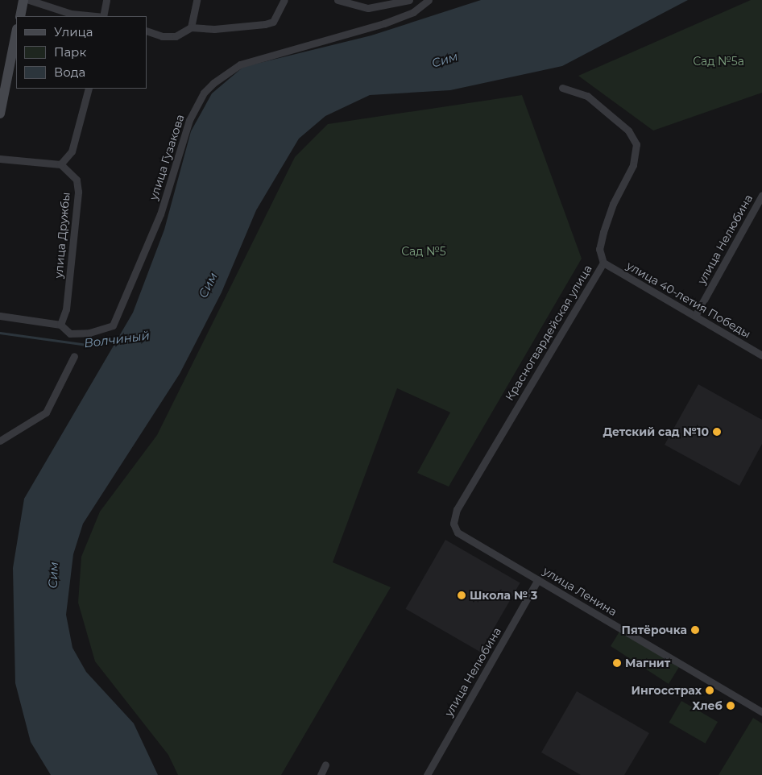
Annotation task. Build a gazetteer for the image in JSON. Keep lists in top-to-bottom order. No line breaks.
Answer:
{"streets":{"street":["улица Гузакова","улица Дружбы","улица Нелюбина","улица 40-летия Победы","Красногвардейская улица","улица Ленина"]},"crossings":[["улица Гузакова","улица Дружбы"],["улица Нелюбина","улица 40-летия Победы"],["улица Нелюбина","улица Ленина"],["улица 40-летия Победы","Красногвардейская улица"],["Красногвардейская улица","улица Ленина"]],"water":["Сим","Волчиный"],"parks":["Сад №5а","Сад №5"],"places":["Детский сад №10","Школа № 3","Пятёрочка","Магнит","Ингосстрах","Хлеб"],"legend":["Улица","Парк","Вода"]}
